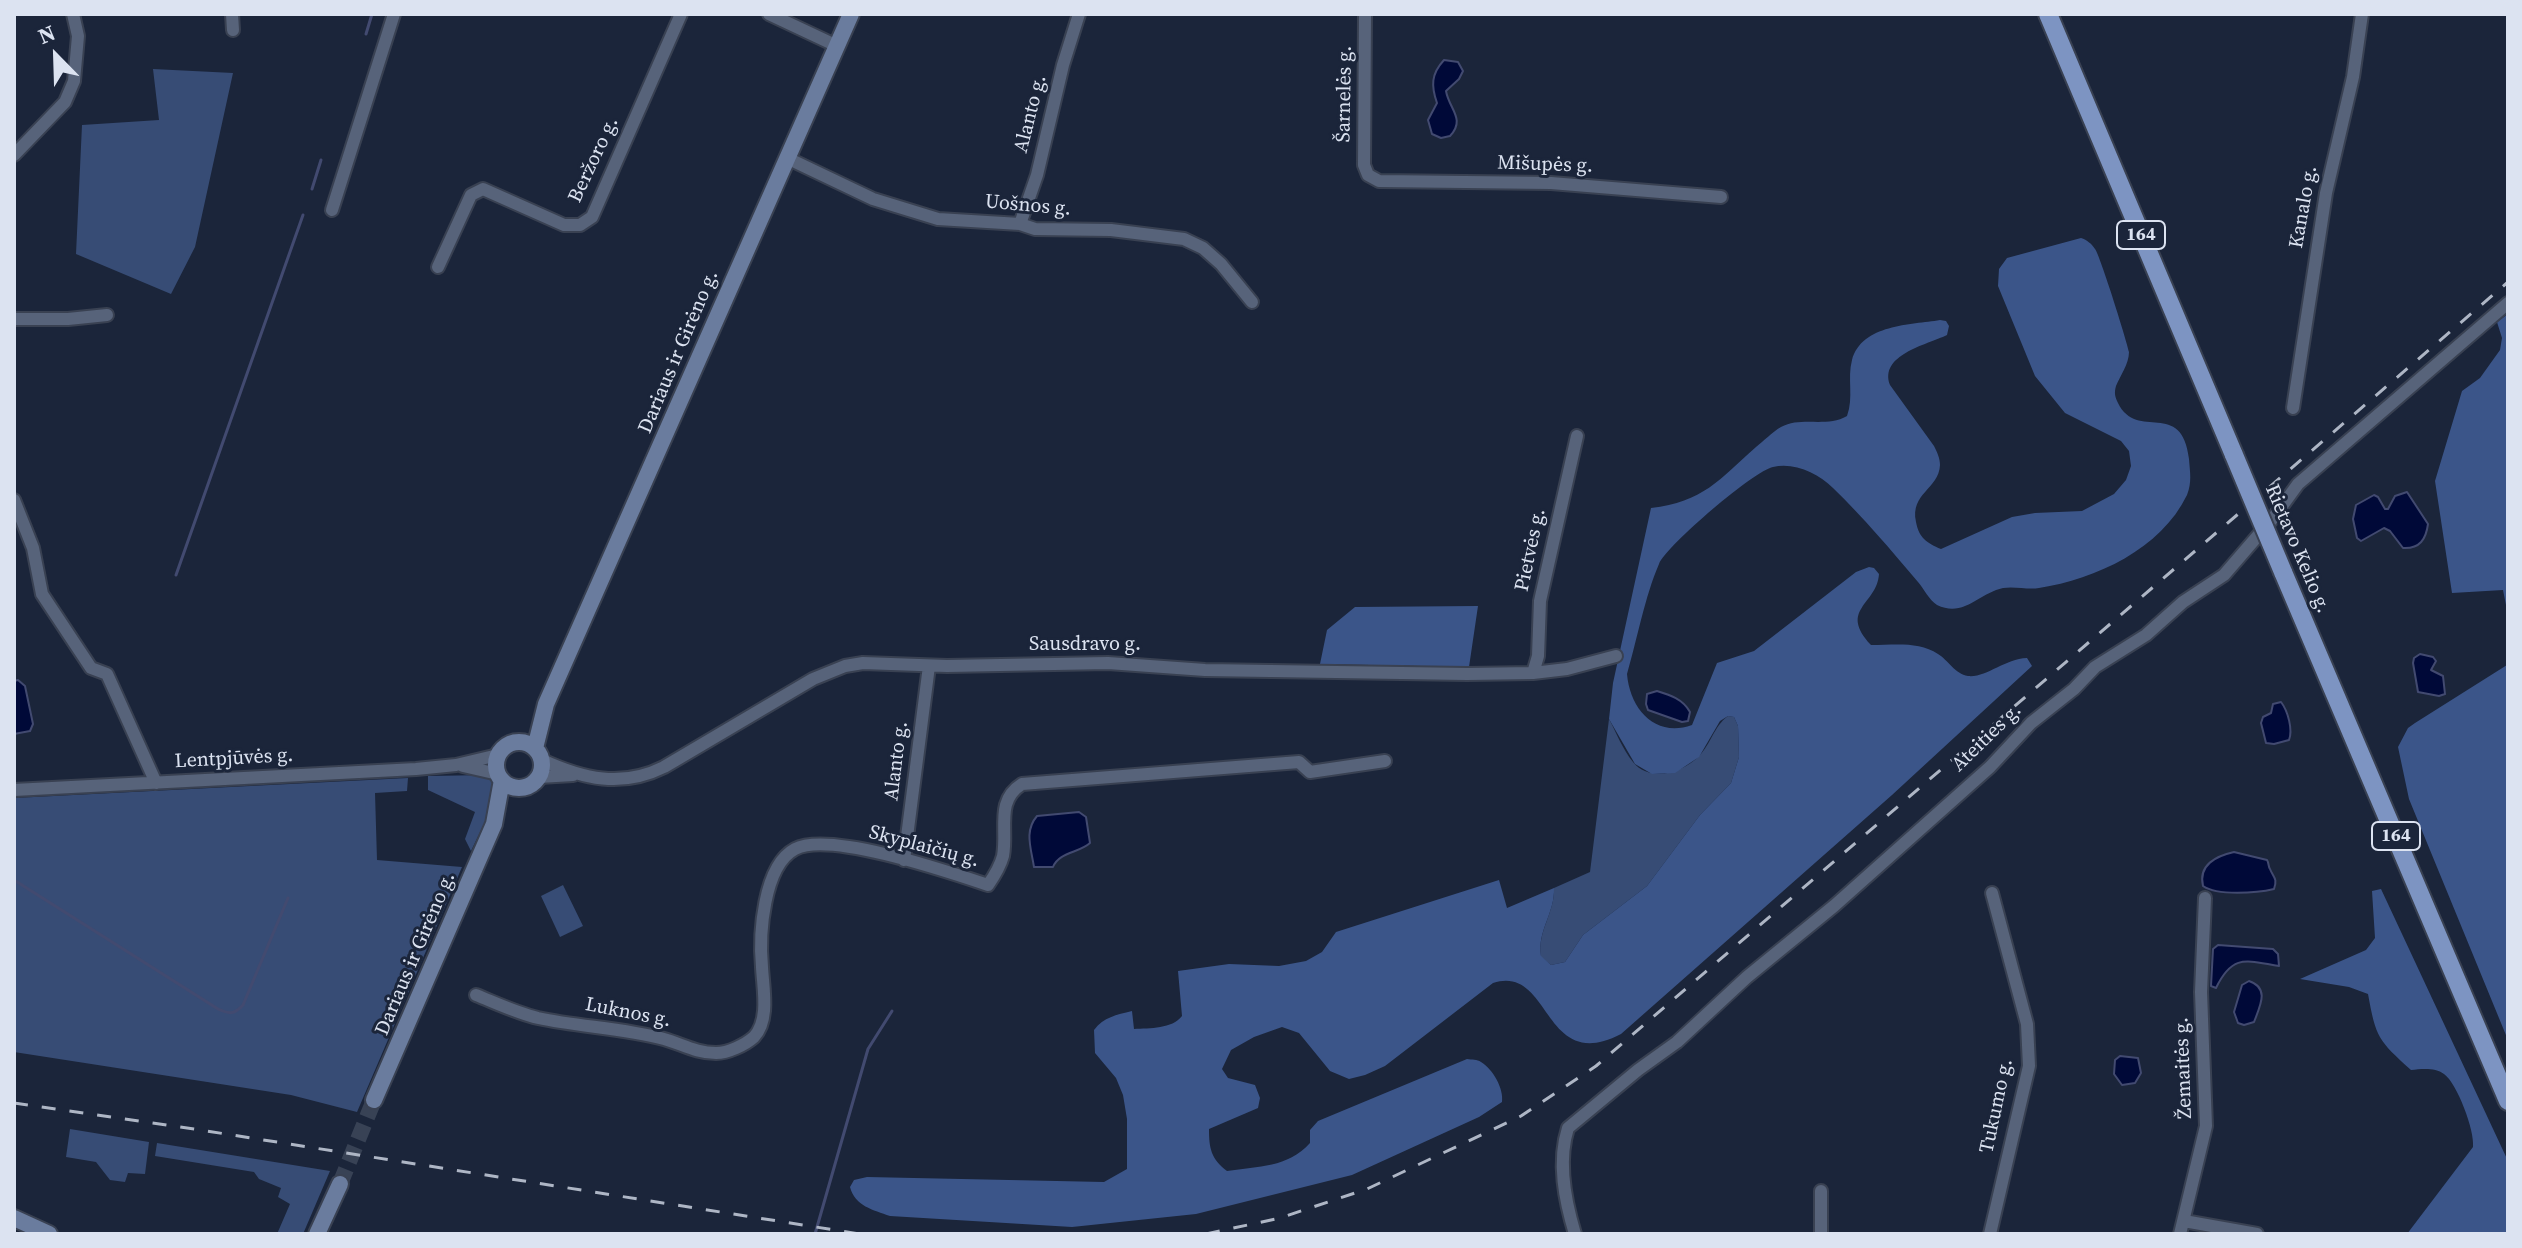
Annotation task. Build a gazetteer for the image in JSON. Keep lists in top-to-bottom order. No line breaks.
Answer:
{"streets":{"main road":["164","Dariaus ir Girėno g.","Rietavo Kelio g."],"street":["Šarnelės g.","Alanto g.","Beržoro g.","Mišupės g.","Uošnos g.","Kanalo g.","Pietvės g.","Sausdravo g.","Ateities g.","Lentpjūvės g.","Skyplaičių g.","Luknos g.","Žemaitės g.","Tukumo g."]},"crossings":[["Šarnelės g.","Mišupės g."],["Alanto g.","Uošnos g."],["Alanto g.","Sausdravo g."],["Alanto g.","Skyplaičių g."],["Uošnos g.","Dariaus ir Girėno g."],["Dariaus ir Girėno g.","Sausdravo g."],["Dariaus ir Girėno g.","Lentpjūvės g."],["Pietvės g.","Sausdravo g."],["Sausdravo g.","Lentpjūvės g."],["Skyplaičių g.","Luknos g."]],"north":"top left"}
